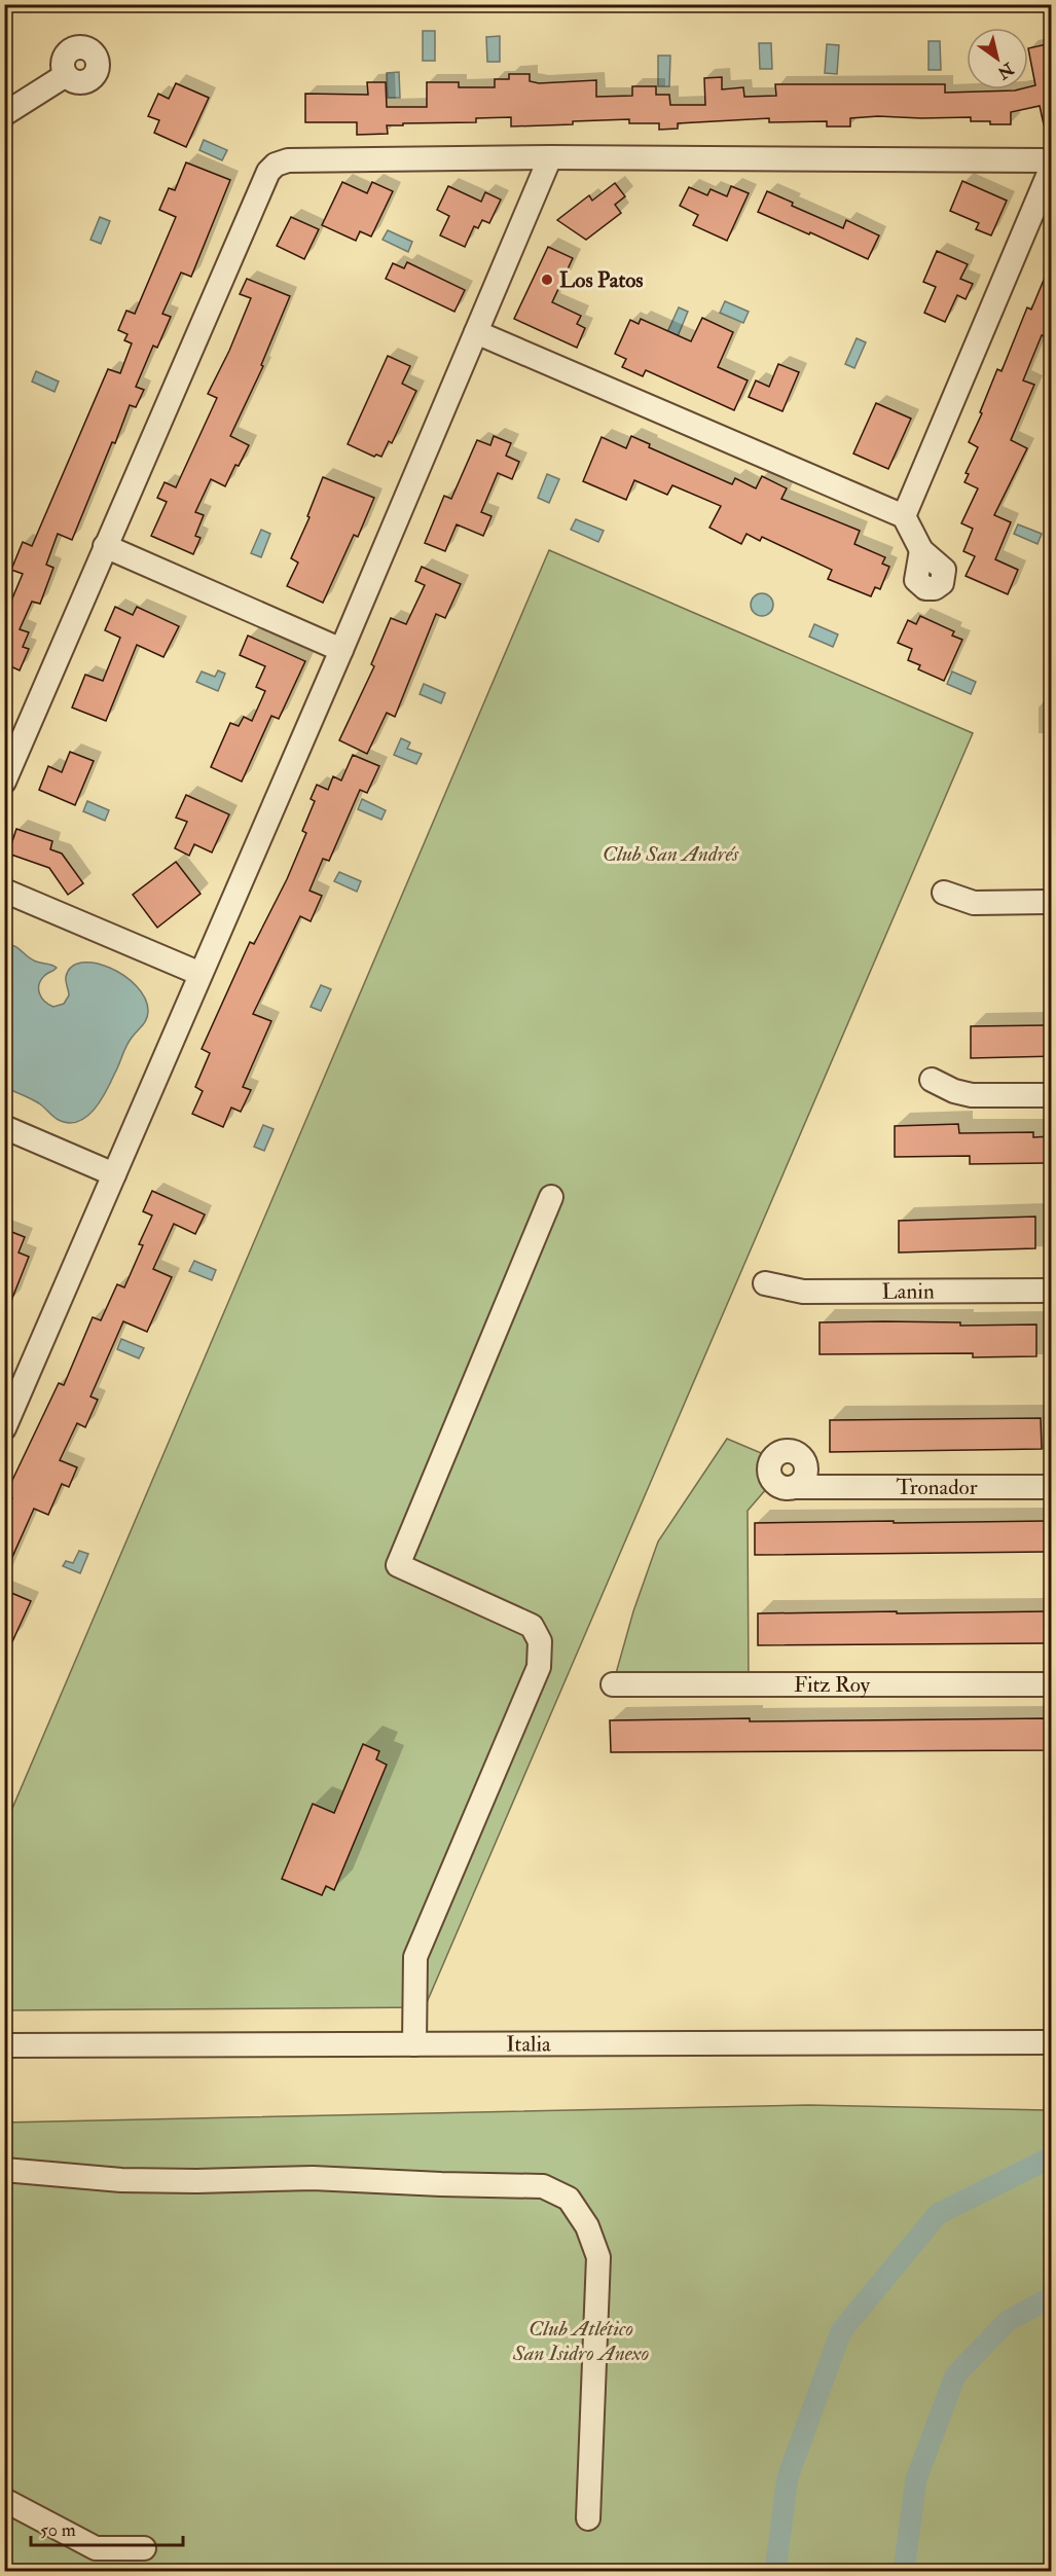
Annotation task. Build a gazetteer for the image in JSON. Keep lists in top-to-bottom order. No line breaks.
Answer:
{"streets":{"street":["Lanin","Tronador","Fitz Roy","Italia"]},"parks":["Club San Andrés","Club Atlético San Isidro Anexo"],"places":["Los Patos"],"scale_bar":"50 m","north":"bottom right"}
